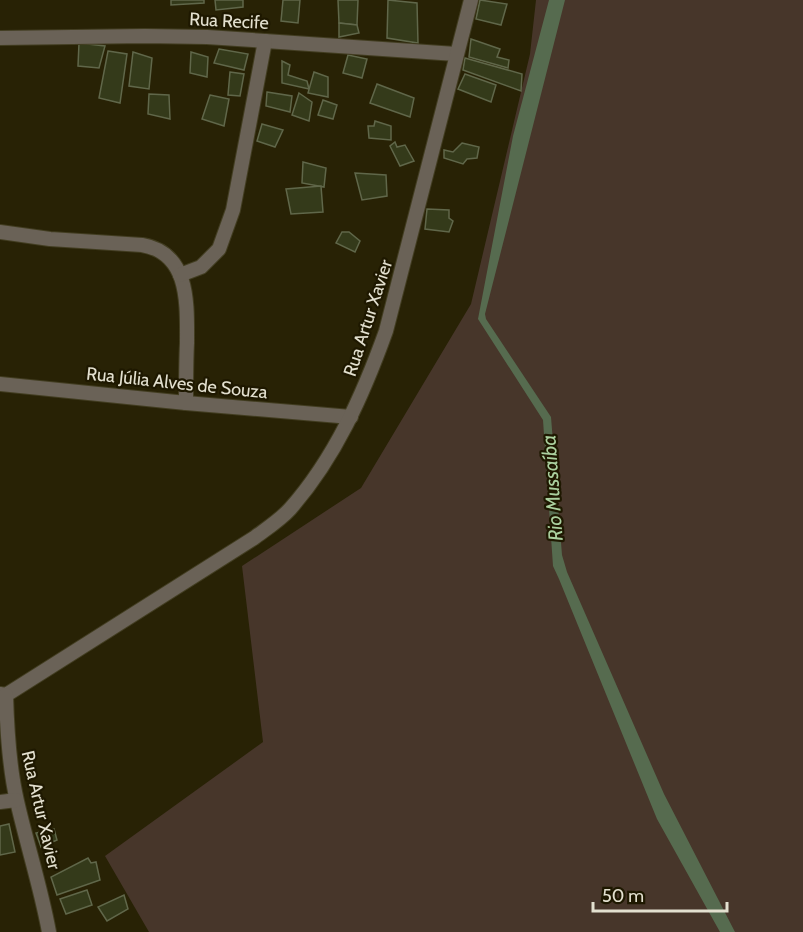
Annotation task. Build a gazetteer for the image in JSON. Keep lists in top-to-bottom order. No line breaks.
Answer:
{"streets":{"street":["Rua Recife","Rua Artur Xavier","Rua Júlia Alves de Souza"]},"crossings":[["Rua Recife","Rua Artur Xavier"],["Rua Artur Xavier","Rua Júlia Alves de Souza"]],"water":["Rio Mussaíba"],"scale_bar":"50 m"}
